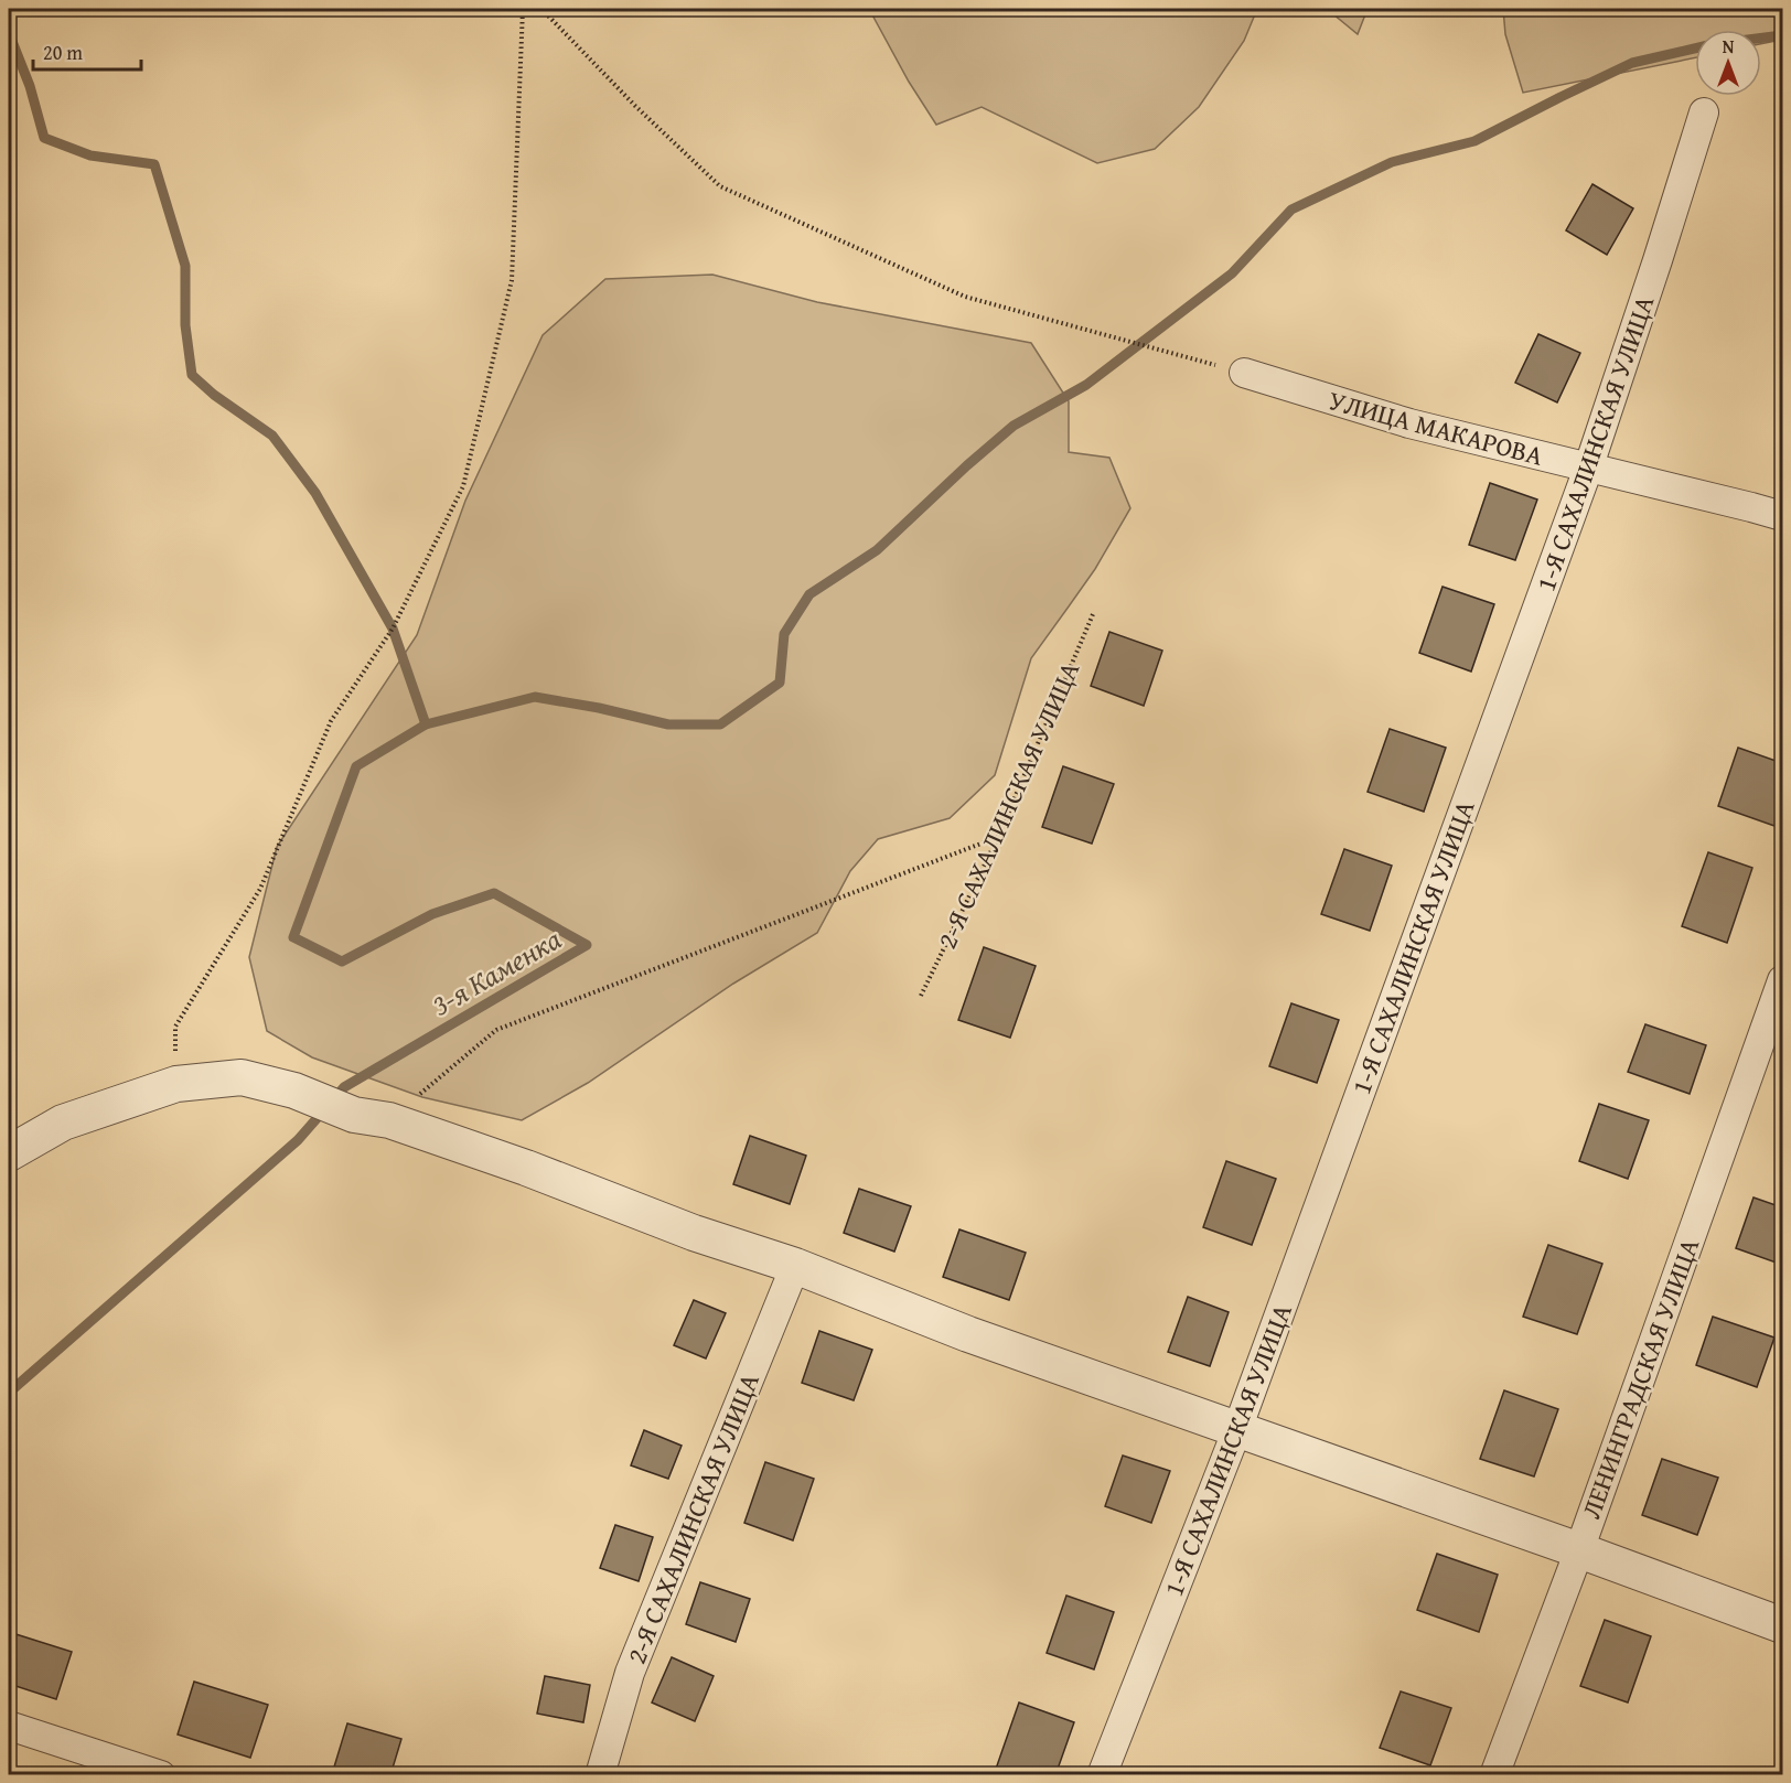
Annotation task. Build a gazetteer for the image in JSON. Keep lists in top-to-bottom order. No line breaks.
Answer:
{"streets":{"street":["УЛИЦА МАКАРОВА","1-Я САХАЛИНСКАЯ УЛИЦА","2-Я САХАЛИНСКАЯ УЛИЦА","ЛЕНИНГРАДСКАЯ УЛИЦА"]},"crossings":[["УЛИЦА МАКАРОВА","1-Я САХАЛИНСКАЯ УЛИЦА"]],"water":["3-я Каменка"],"scale_bar":"20 m","north":"top"}
